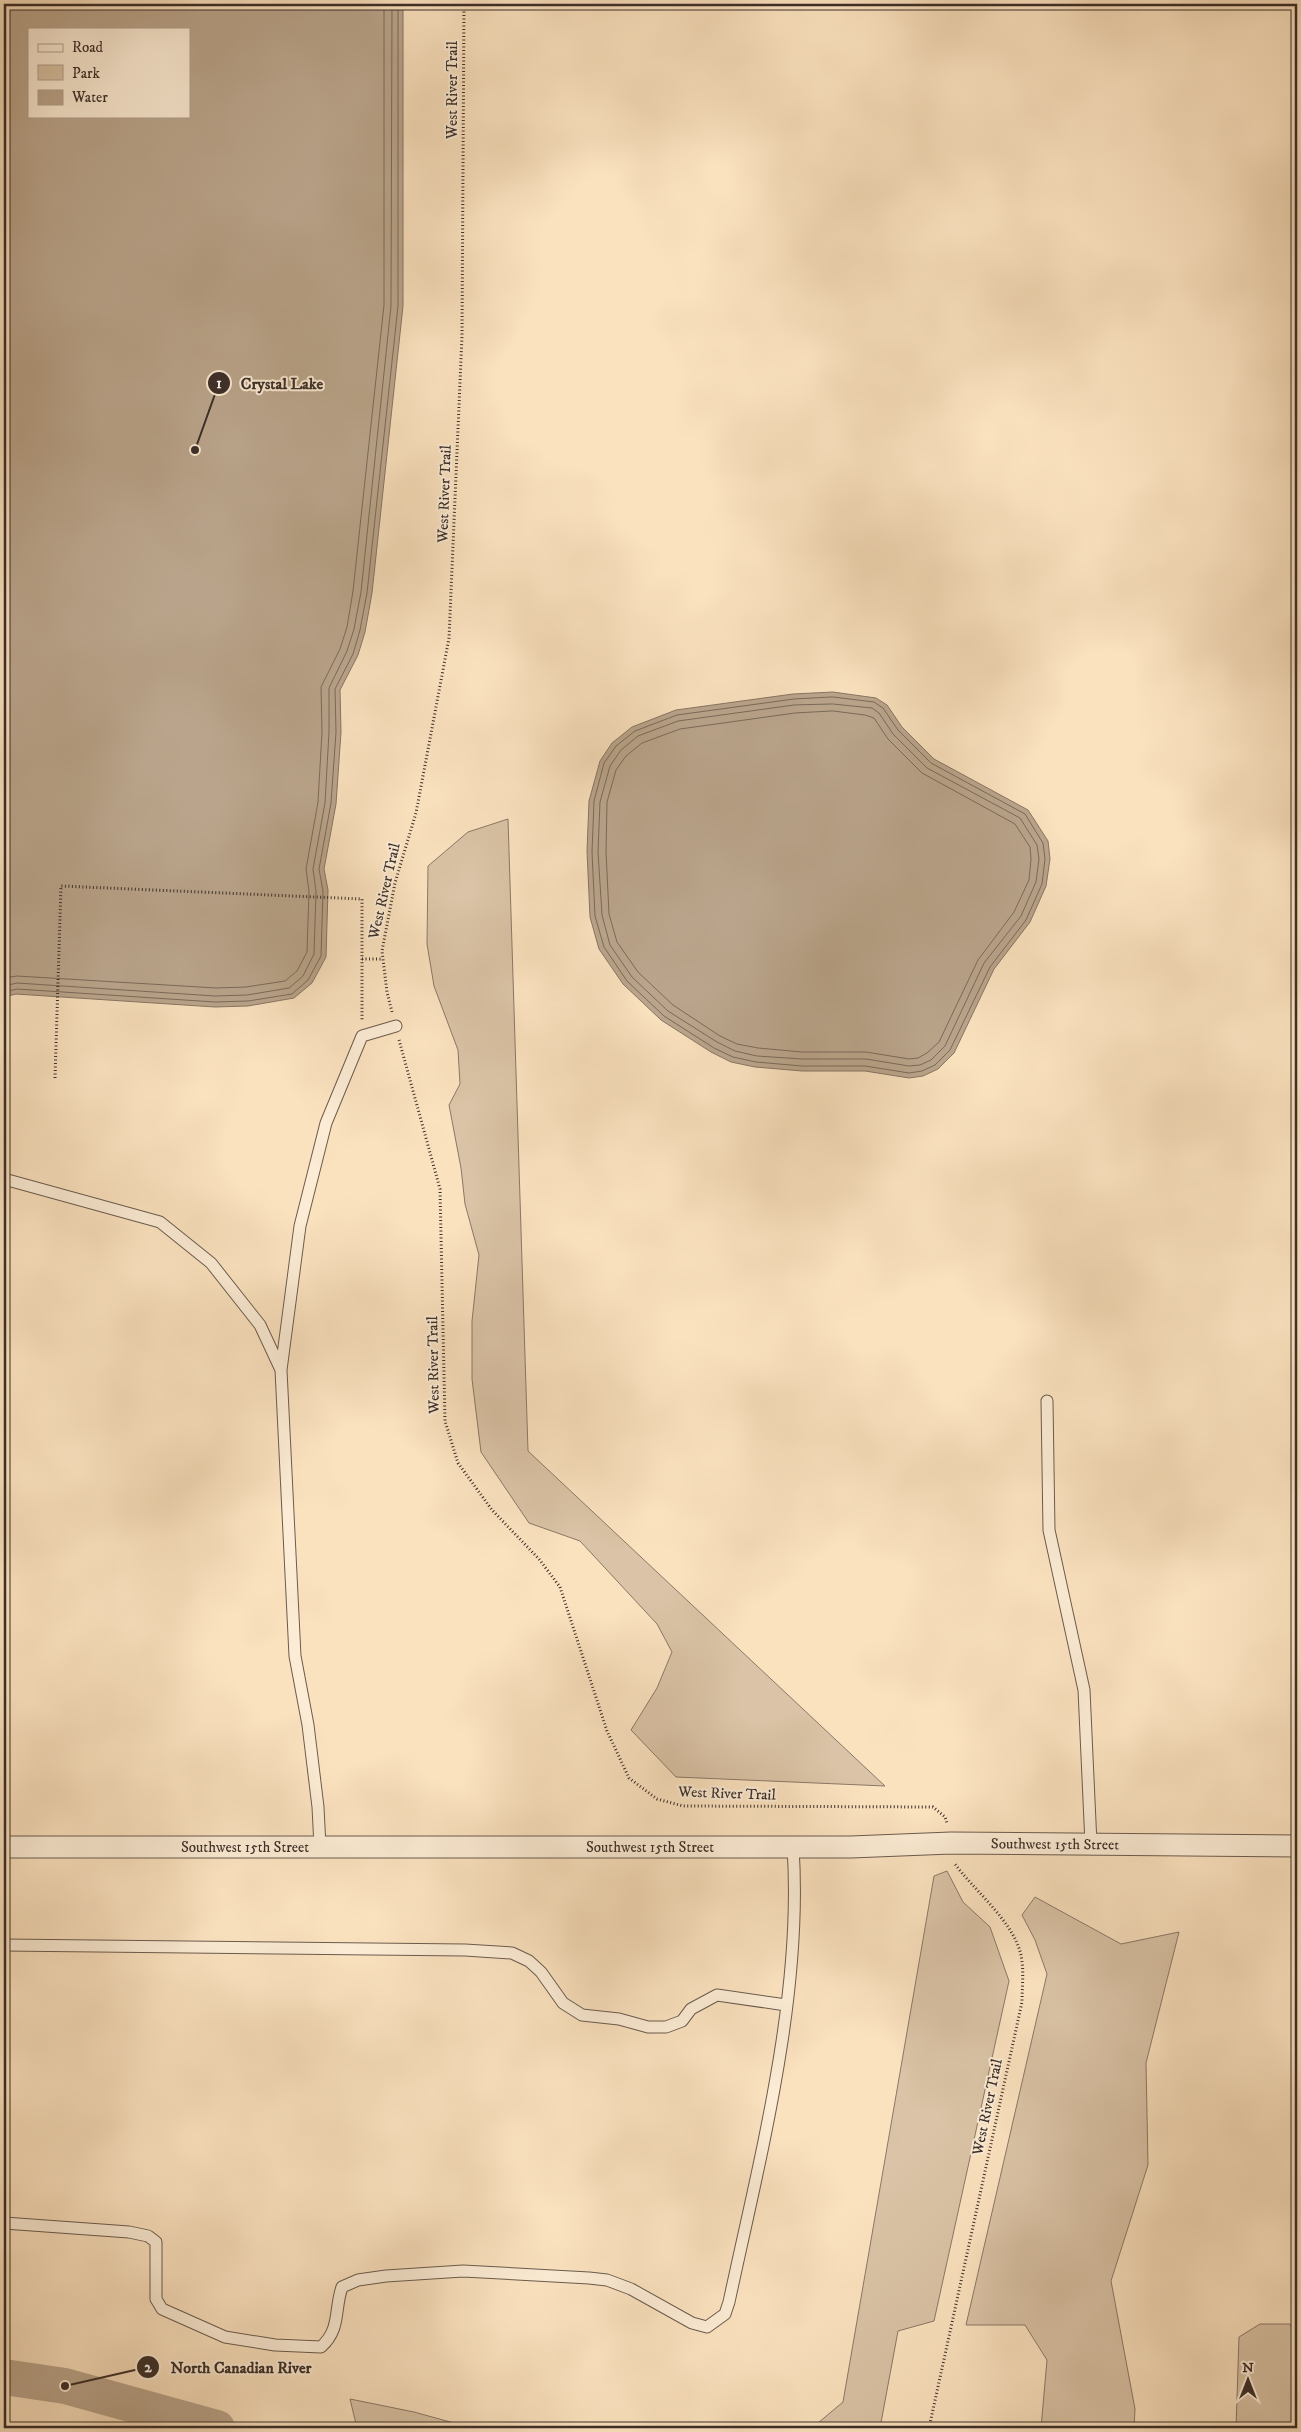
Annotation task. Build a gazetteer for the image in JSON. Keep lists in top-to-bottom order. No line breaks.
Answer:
{"streets":{"street":["Southwest 15th Street"],"path":["West River Trail"]},"crossings":[["West River Trail","Southwest 15th Street"]],"places":["Crystal Lake","North Canadian River"],"legend":["Road","Park","Water"],"north":"top"}
